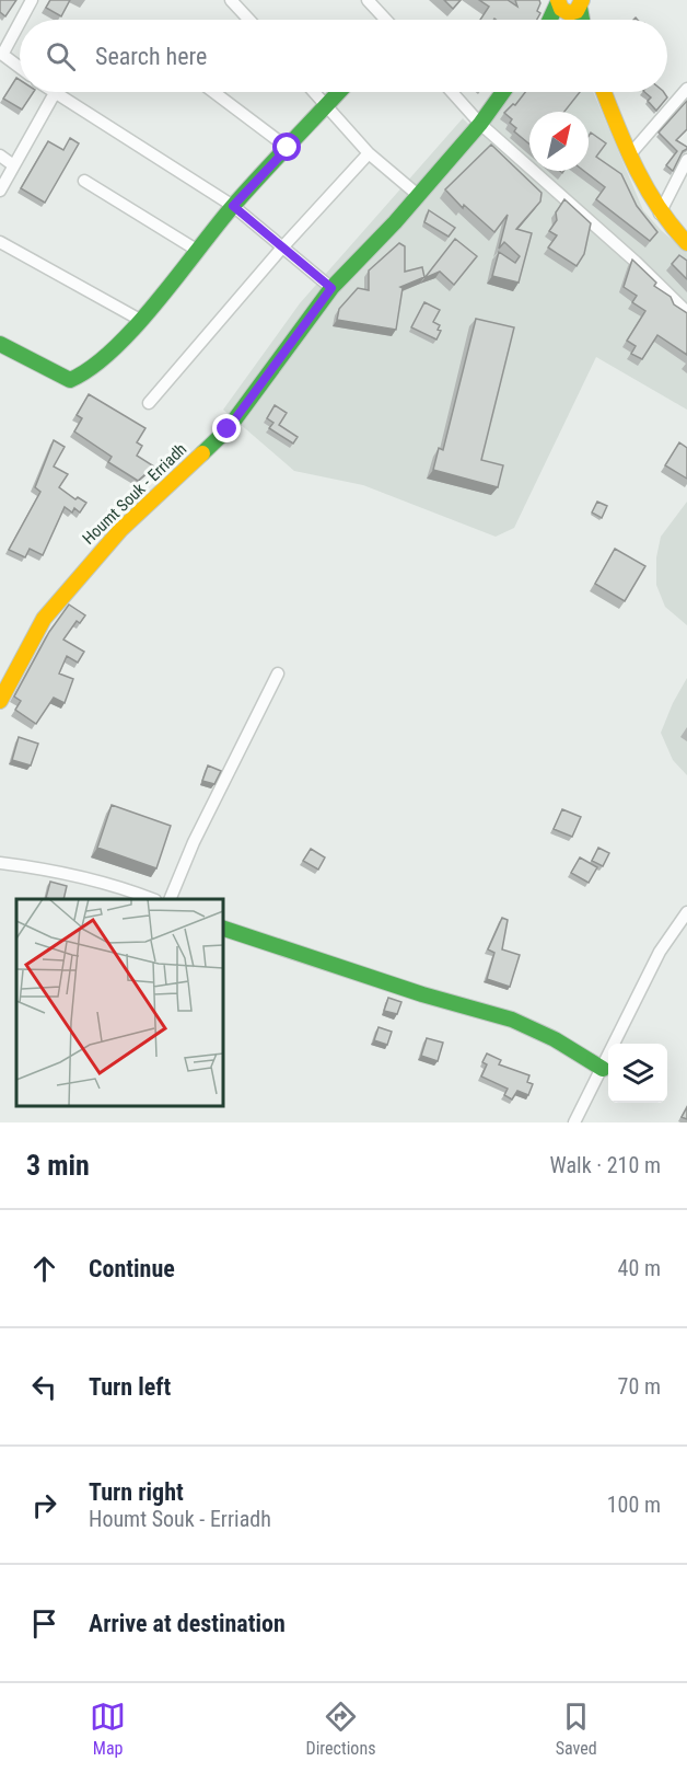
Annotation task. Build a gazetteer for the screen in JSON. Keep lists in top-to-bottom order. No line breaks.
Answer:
{"streets":{"street":["Houmt Souk - Erriadh"]},"north":"top right","page":{"search":"Search here","heading":["3 min","Walk · 210 m"],"list":[["Continue","40 m"],["Turn left","70 m"],["Turn right","Houmt Souk - Erriadh","100 m"],"Arrive at destination"],"nav":["Map","Directions","Saved"]}}
